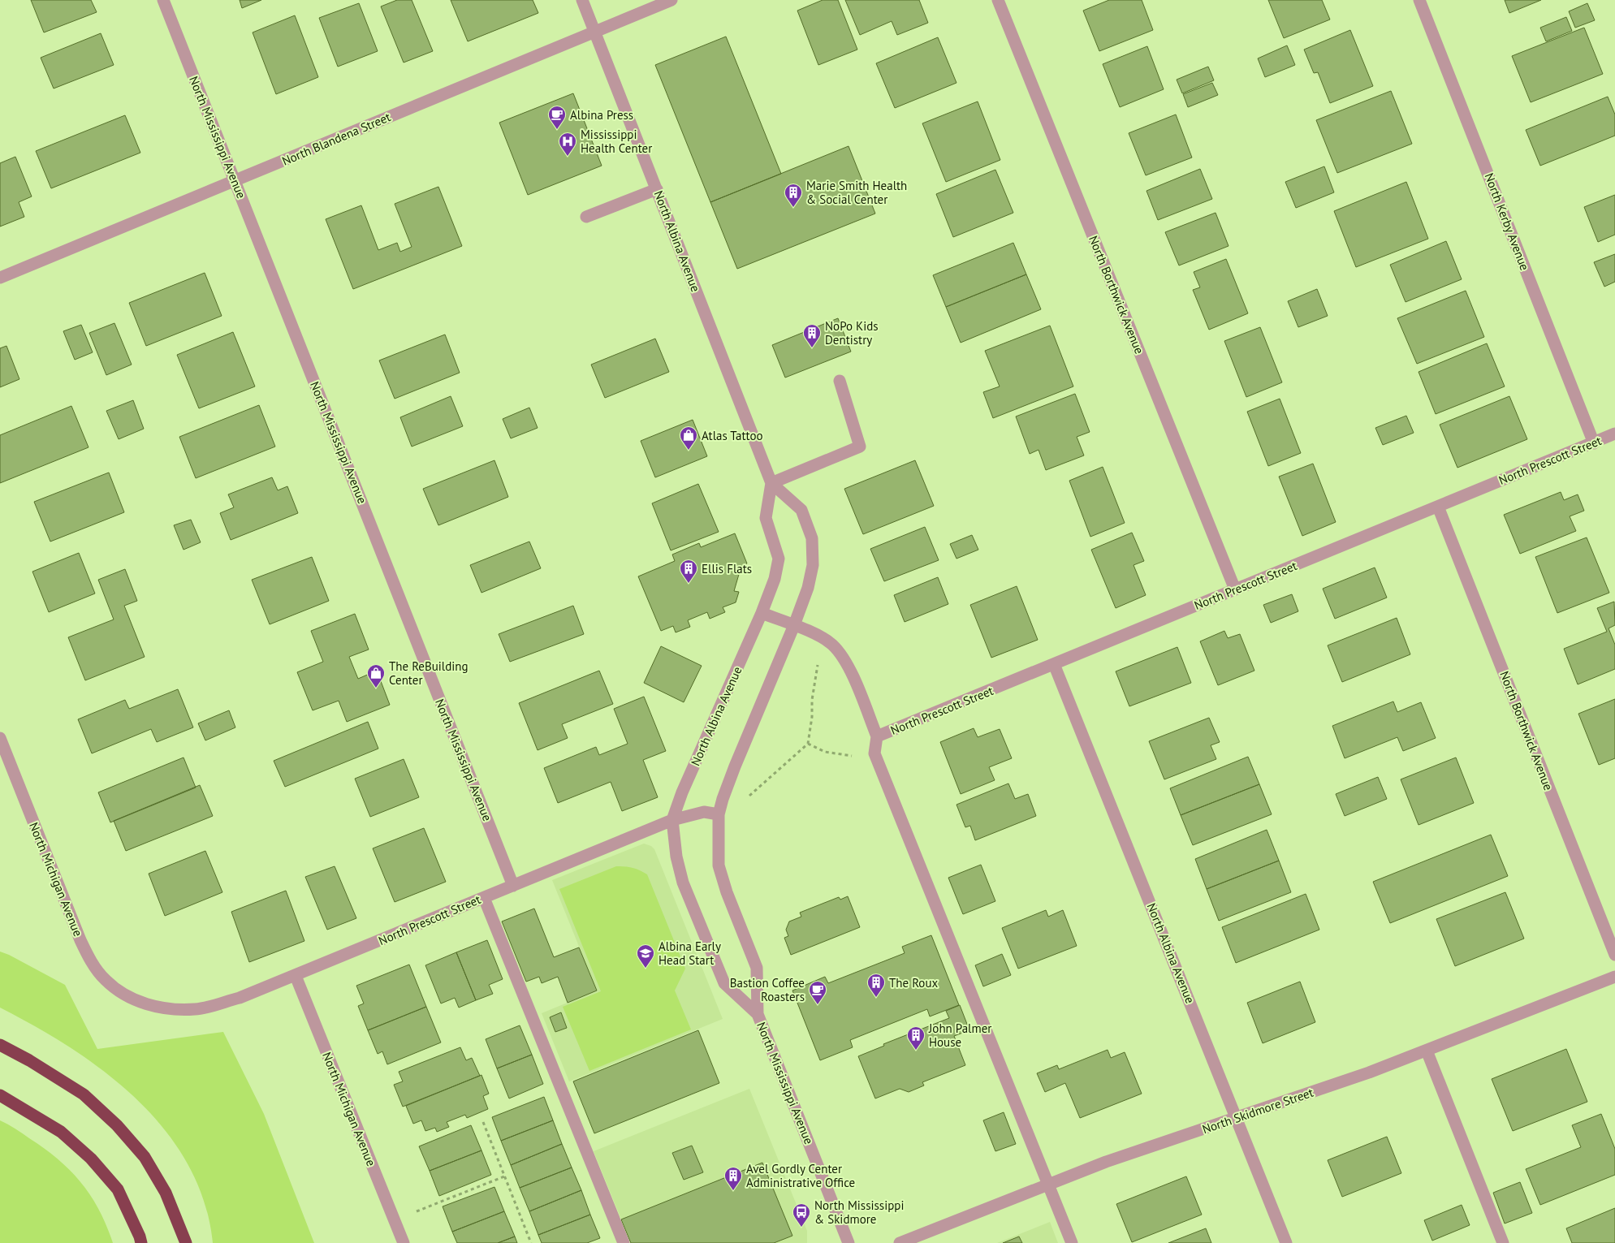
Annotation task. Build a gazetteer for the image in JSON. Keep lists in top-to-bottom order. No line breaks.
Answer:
{"streets":{"street":["North Mississippi Avenue","North Blandena Street","North Kerby Avenue","North Albina Avenue","North Borthwick Avenue","North Prescott Street","North Michigan Avenue","North Skidmore Street"]},"crossings":[["North Mississippi Avenue","North Blandena Street"],["North Mississippi Avenue","North Albina Avenue"],["North Mississippi Avenue","North Prescott Street"],["North Blandena Street","North Albina Avenue"],["North Kerby Avenue","North Prescott Street"],["North Albina Avenue","North Prescott Street"],["North Albina Avenue","North Skidmore Street"],["North Borthwick Avenue","North Prescott Street"],["North Prescott Street","North Michigan Avenue"]],"places":{"cafe":["Albina Press","Bastion Coffee Roasters"],"hospital":["Mississippi Health Center"],"building":["Marie Smith Health & Social Center","NoPo Kids Dentistry","Ellis Flats","The Roux","John Palmer House","Avel Gordly Center Administrative Office"],"shop":["Atlas Tattoo","The ReBuilding Center"],"school or university":["Albina Early Head Start"],"bus stop":["North Mississippi & Skidmore"]}}
